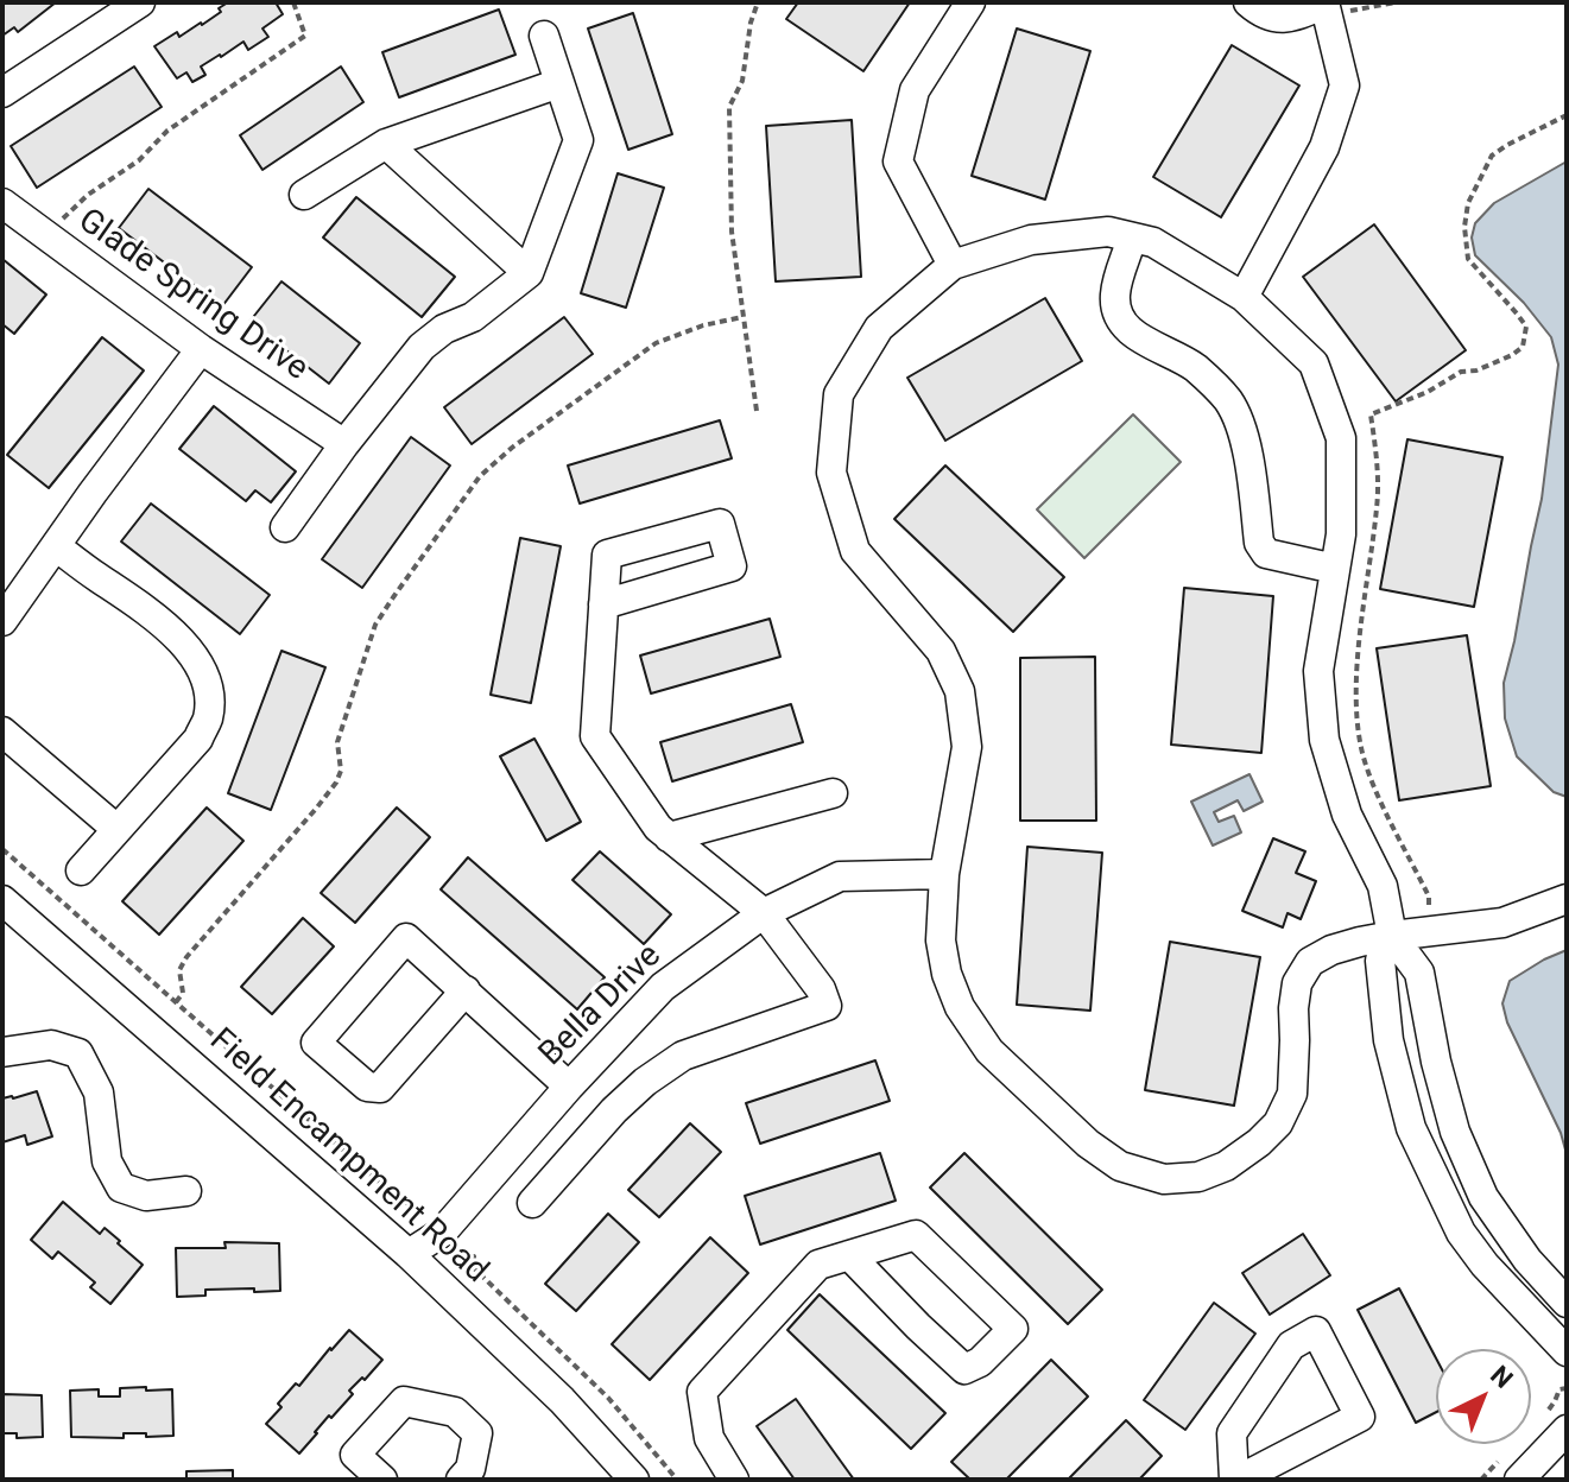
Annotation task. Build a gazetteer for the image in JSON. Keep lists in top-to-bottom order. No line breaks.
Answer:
{"streets":{"street":["Glade Spring Drive","Bella Drive","Field Encampment Road"]},"crossings":[["Bella Drive","Field Encampment Road"]],"north":"top right"}
